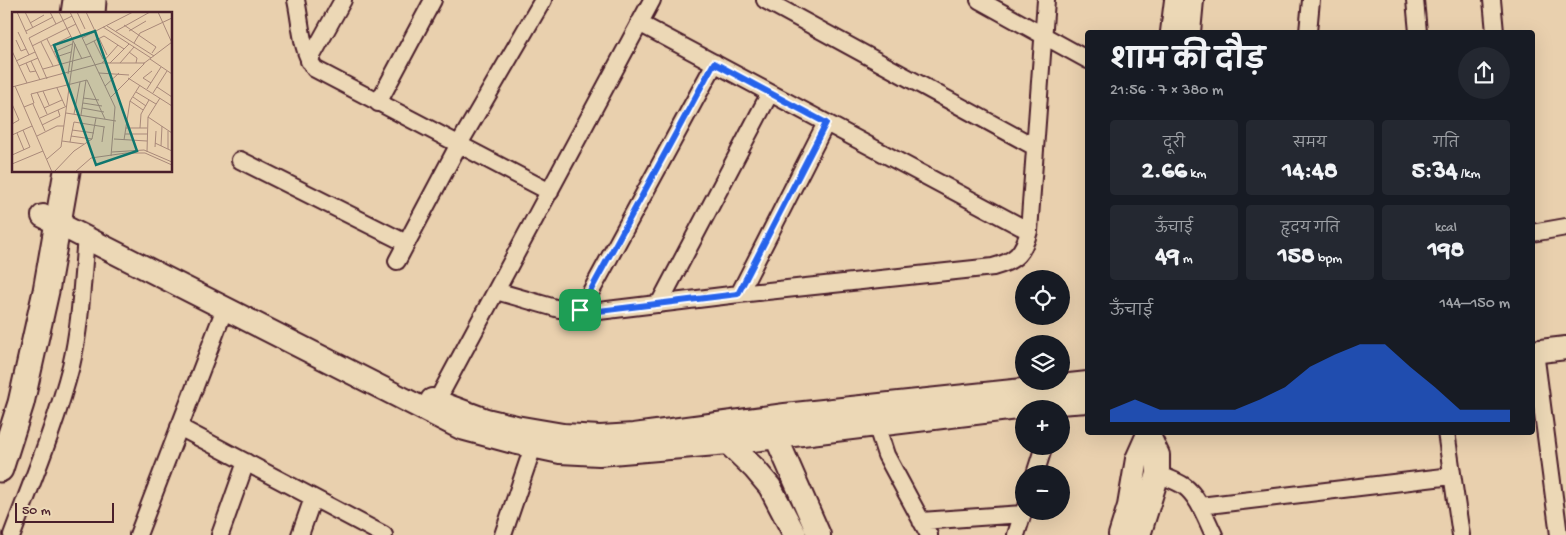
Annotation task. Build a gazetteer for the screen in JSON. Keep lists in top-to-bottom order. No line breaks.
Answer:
{"scale_bar":"50 m","page":{"heading":["शाम की दौड़","21:56 · 7 × 380 m"],"stats":[["दूरी","2.66 km"],["समय","14:48"],["गति","5:34 /km"],["ऊँचाई","49 m"],["हृदय गति","158 bpm"],["kcal","198"]],"map_buttons":["+","−"],"chart":["ऊँचाई","144–150 m"],"scale":"50 m"}}
